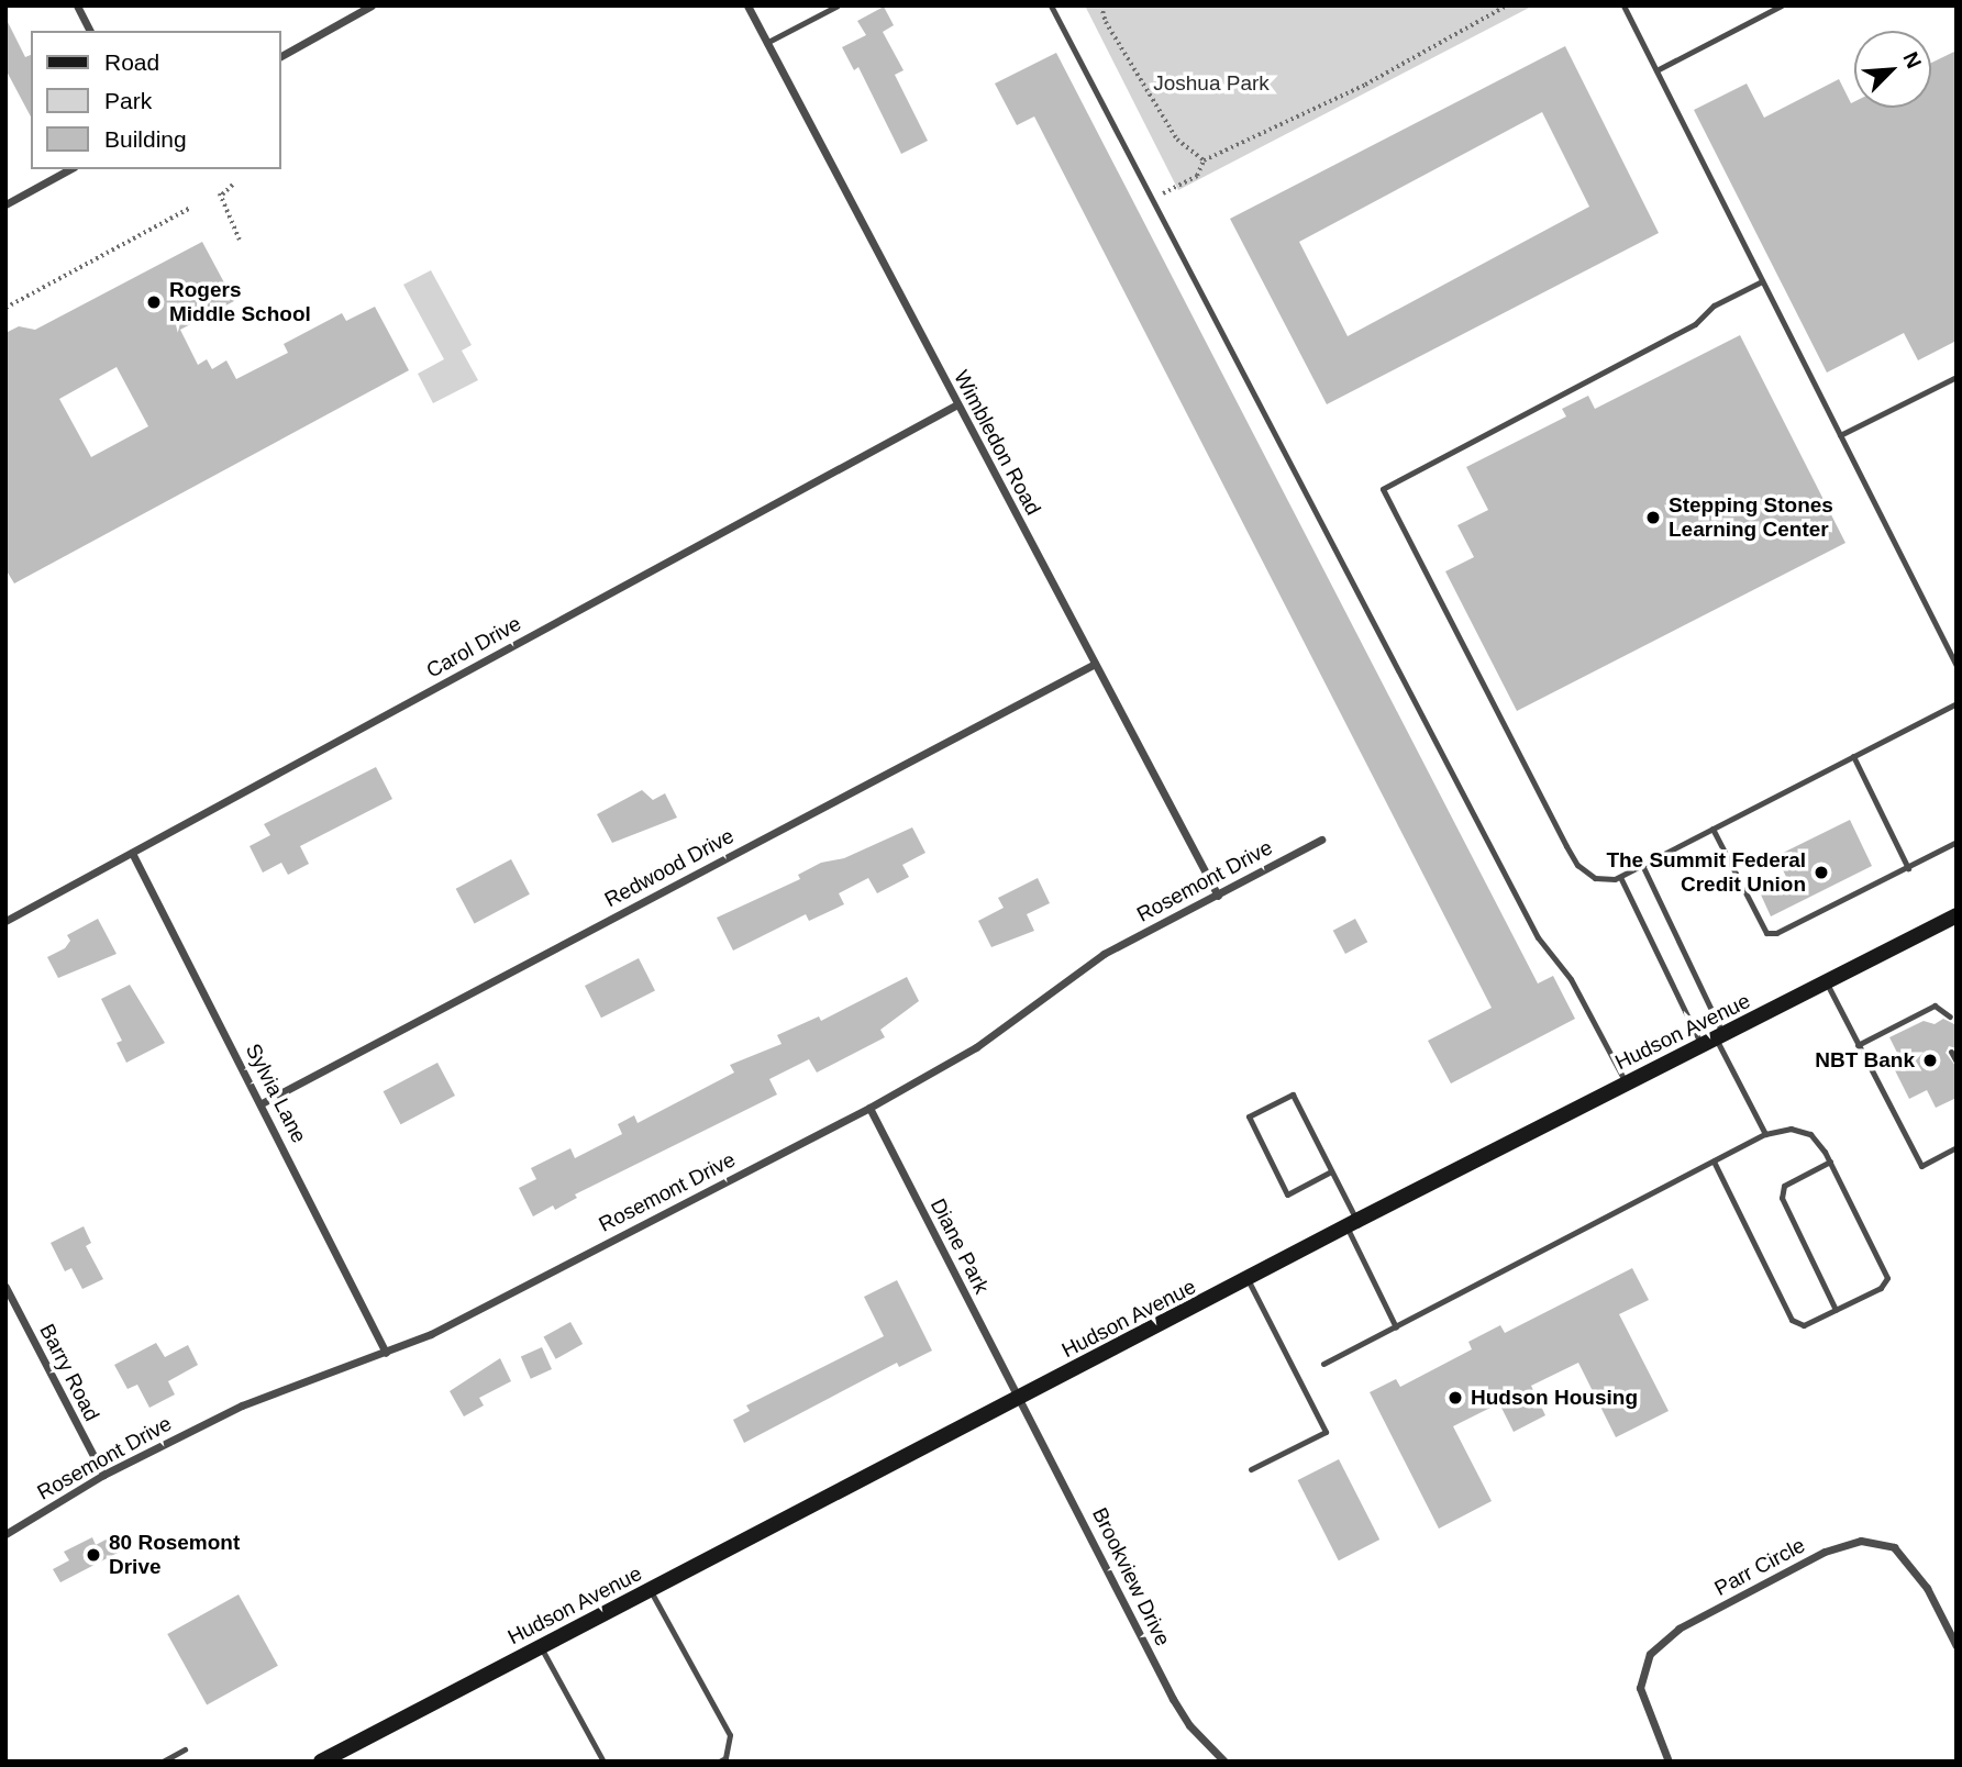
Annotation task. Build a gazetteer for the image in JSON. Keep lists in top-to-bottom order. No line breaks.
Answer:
{"streets":{"main road":["Hudson Avenue"],"street":["Wimbledon Road","Carol Drive","Redwood Drive","Rosemont Drive","Sylvia Lane","Diane Park","Barry Road","Parr Circle","Brookview Drive"]},"crossings":[["Wimbledon Road","Carol Drive"],["Wimbledon Road","Redwood Drive"],["Wimbledon Road","Rosemont Drive"],["Carol Drive","Sylvia Lane"],["Redwood Drive","Sylvia Lane"],["Rosemont Drive","Sylvia Lane"],["Rosemont Drive","Diane Park"],["Rosemont Drive","Barry Road"],["Hudson Avenue","Diane Park"],["Hudson Avenue","Brookview Drive"],["Diane Park","Brookview Drive"]],"parks":["Joshua Park"],"places":["Rogers Middle School","Stepping Stones Learning Center","The Summit Federal Credit Union","NBT Bank","Hudson Housing","80 Rosemont Drive"],"legend":["Road","Park","Building"],"north":"top right"}
